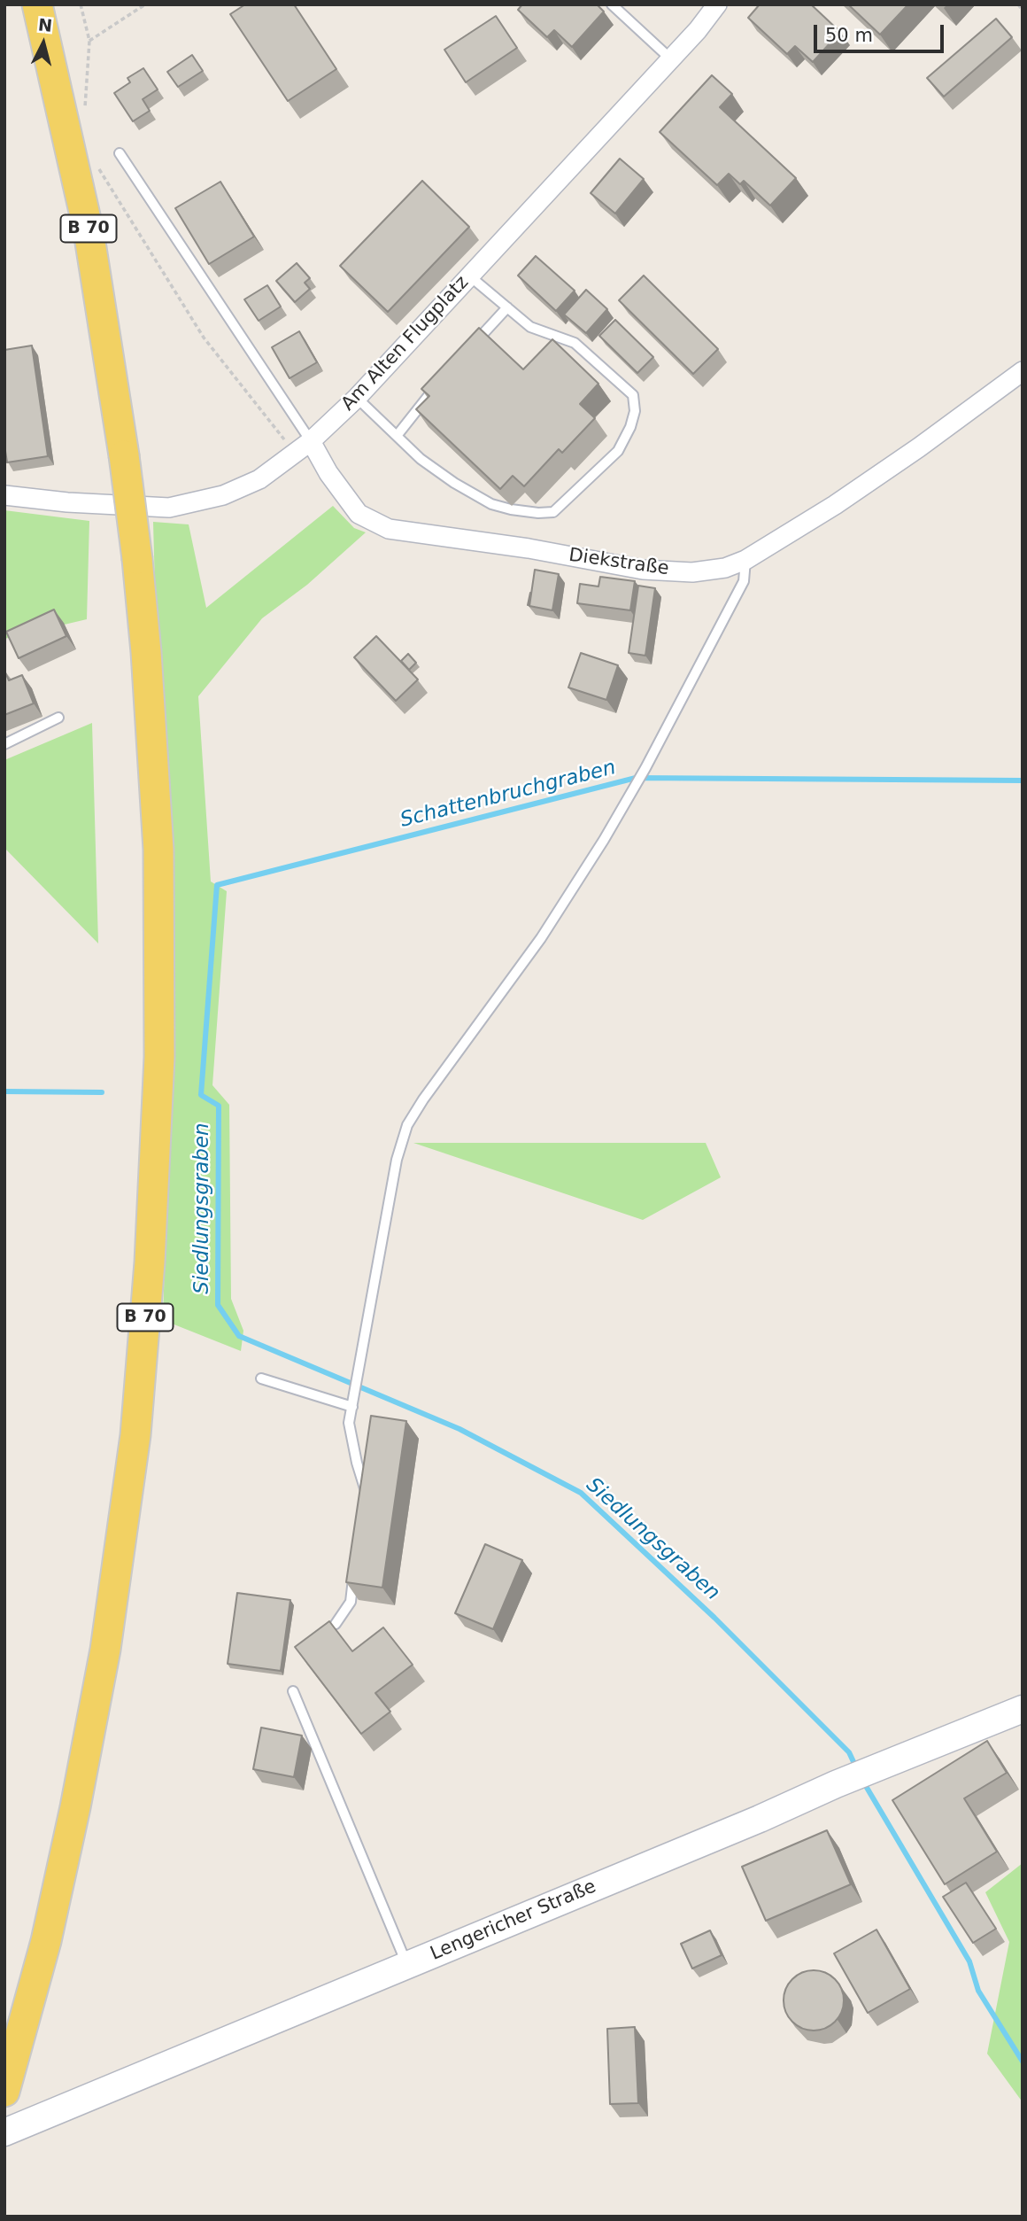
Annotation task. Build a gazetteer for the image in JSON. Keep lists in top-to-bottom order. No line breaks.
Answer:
{"streets":{"main road":["B 70","Lengericher Straße"],"street":["Am Alten Flugplatz","Diekstraße"]},"crossings":[["Am Alten Flugplatz","Diekstraße"]],"water":["Schattenbruchgraben","Siedlungsgraben"],"scale_bar":"50 m","north":"top"}
